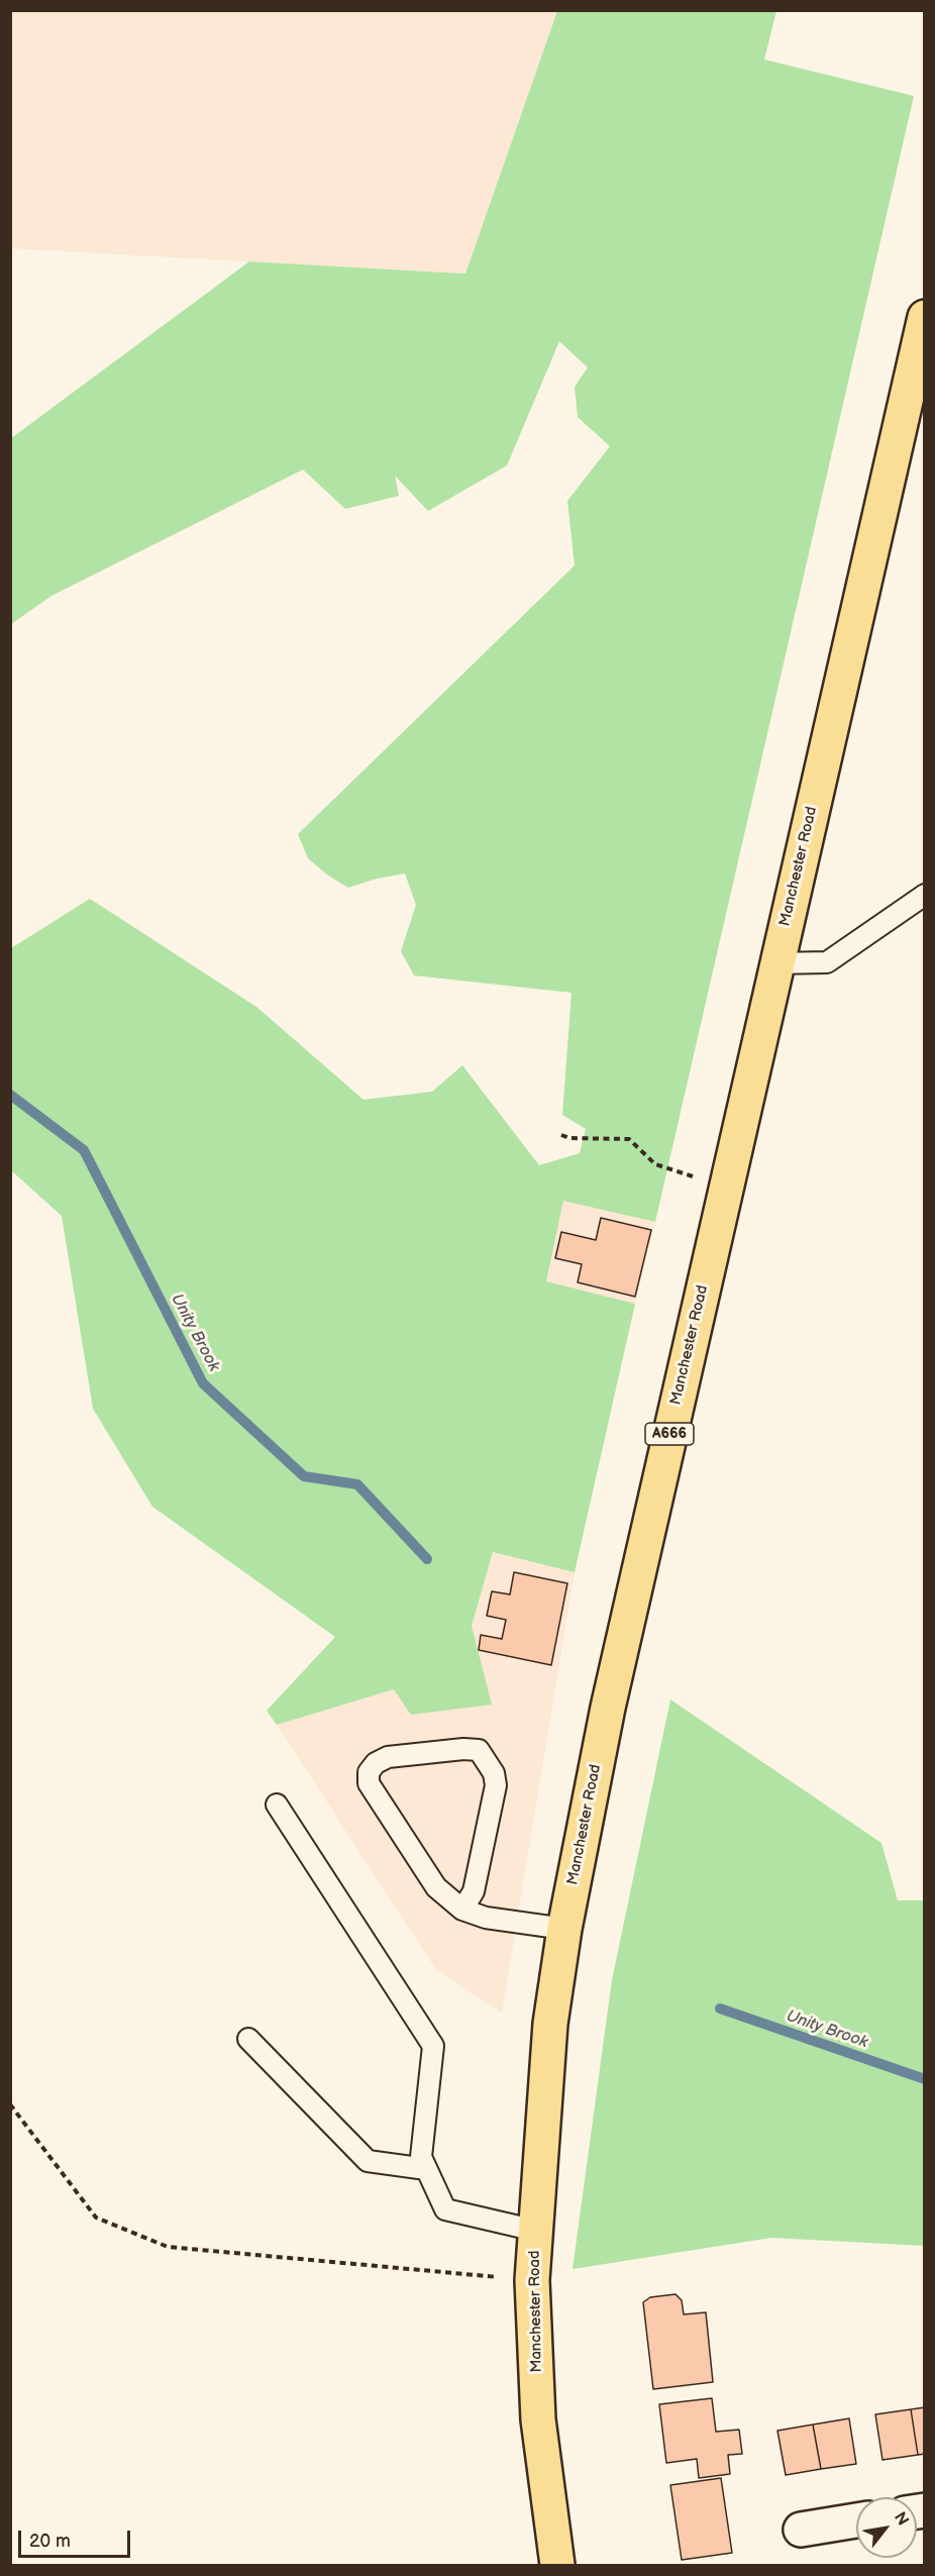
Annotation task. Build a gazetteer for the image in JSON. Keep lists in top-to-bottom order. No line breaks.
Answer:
{"streets":{"main road":["Manchester Road","A666"]},"water":["Unity Brook"],"scale_bar":"20 m","north":"top right"}
